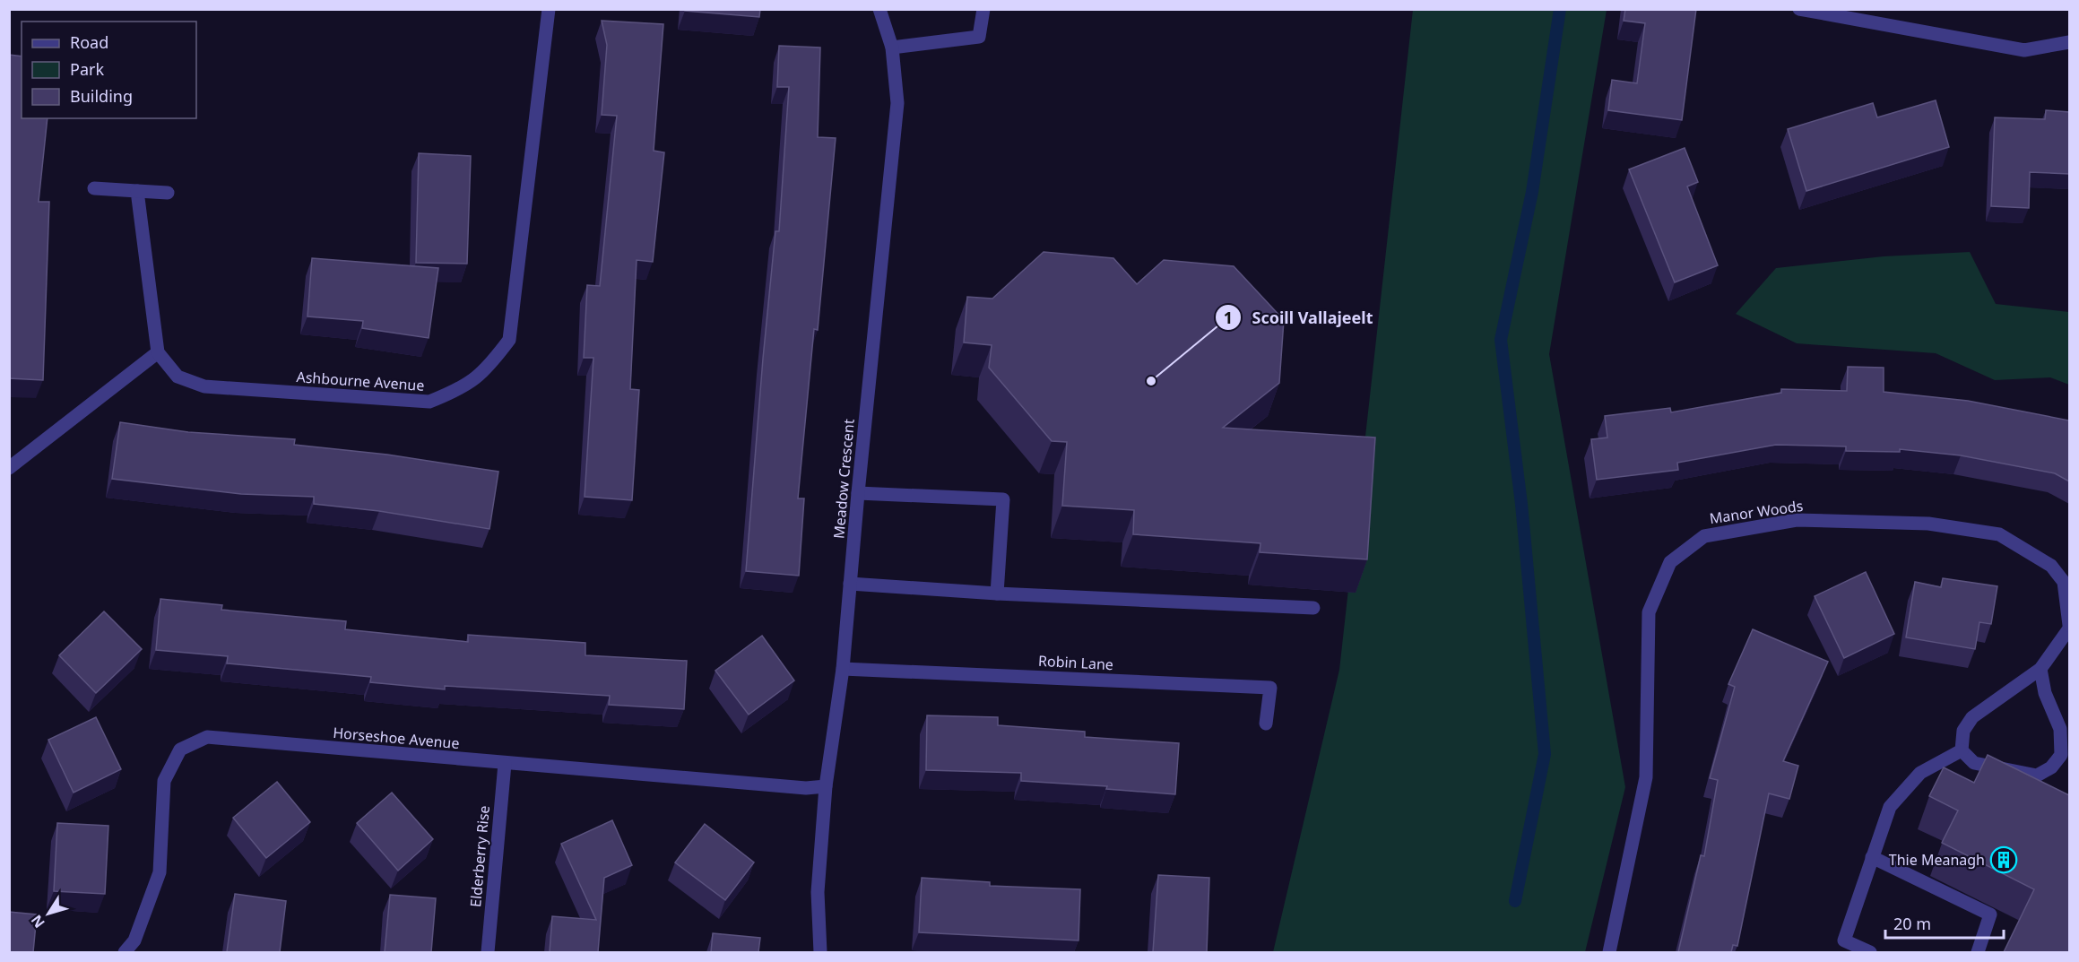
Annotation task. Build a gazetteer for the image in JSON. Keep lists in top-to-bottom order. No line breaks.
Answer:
{"streets":{"street":["Ashbourne Avenue","Meadow Crescent","Manor Woods","Robin Lane","Horseshoe Avenue","Elderberry Rise"]},"crossings":[["Meadow Crescent","Robin Lane"],["Meadow Crescent","Horseshoe Avenue"],["Horseshoe Avenue","Elderberry Rise"]],"places":{"other":["Scoill Vallajeelt"],"building":["Thie Meanagh"]},"legend":["Road","Park","Building"],"scale_bar":"20 m","north":"bottom left"}
